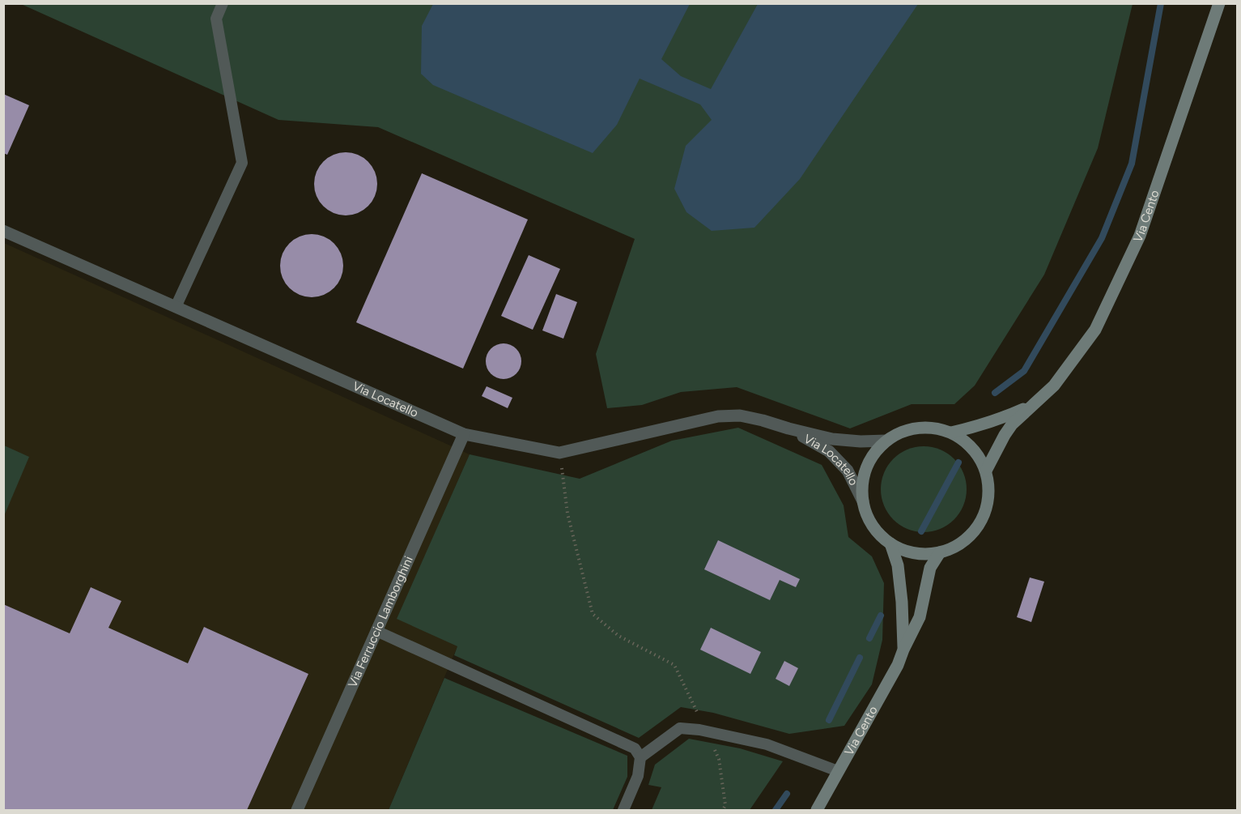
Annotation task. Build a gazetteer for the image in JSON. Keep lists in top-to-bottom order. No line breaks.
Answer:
{"streets":{"main road":["Via Cento"],"street":["Via Locatello","Via Ferruccio Lamborghini"]},"crossings":[["Via Cento","Via Locatello"],["Via Locatello","Via Ferruccio Lamborghini"]]}
